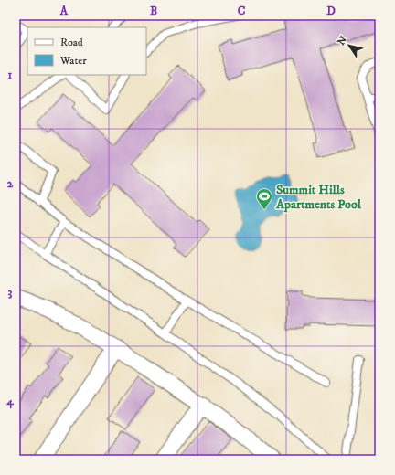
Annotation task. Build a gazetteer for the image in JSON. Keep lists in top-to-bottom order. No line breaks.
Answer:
{"places":{"sports":["Summit Hills Apartments Pool"]},"legend":["Road","Water"],"north":"top left","grid":{"columns":["A","B","C","D"],"rows":["1","2","3","4"]}}
